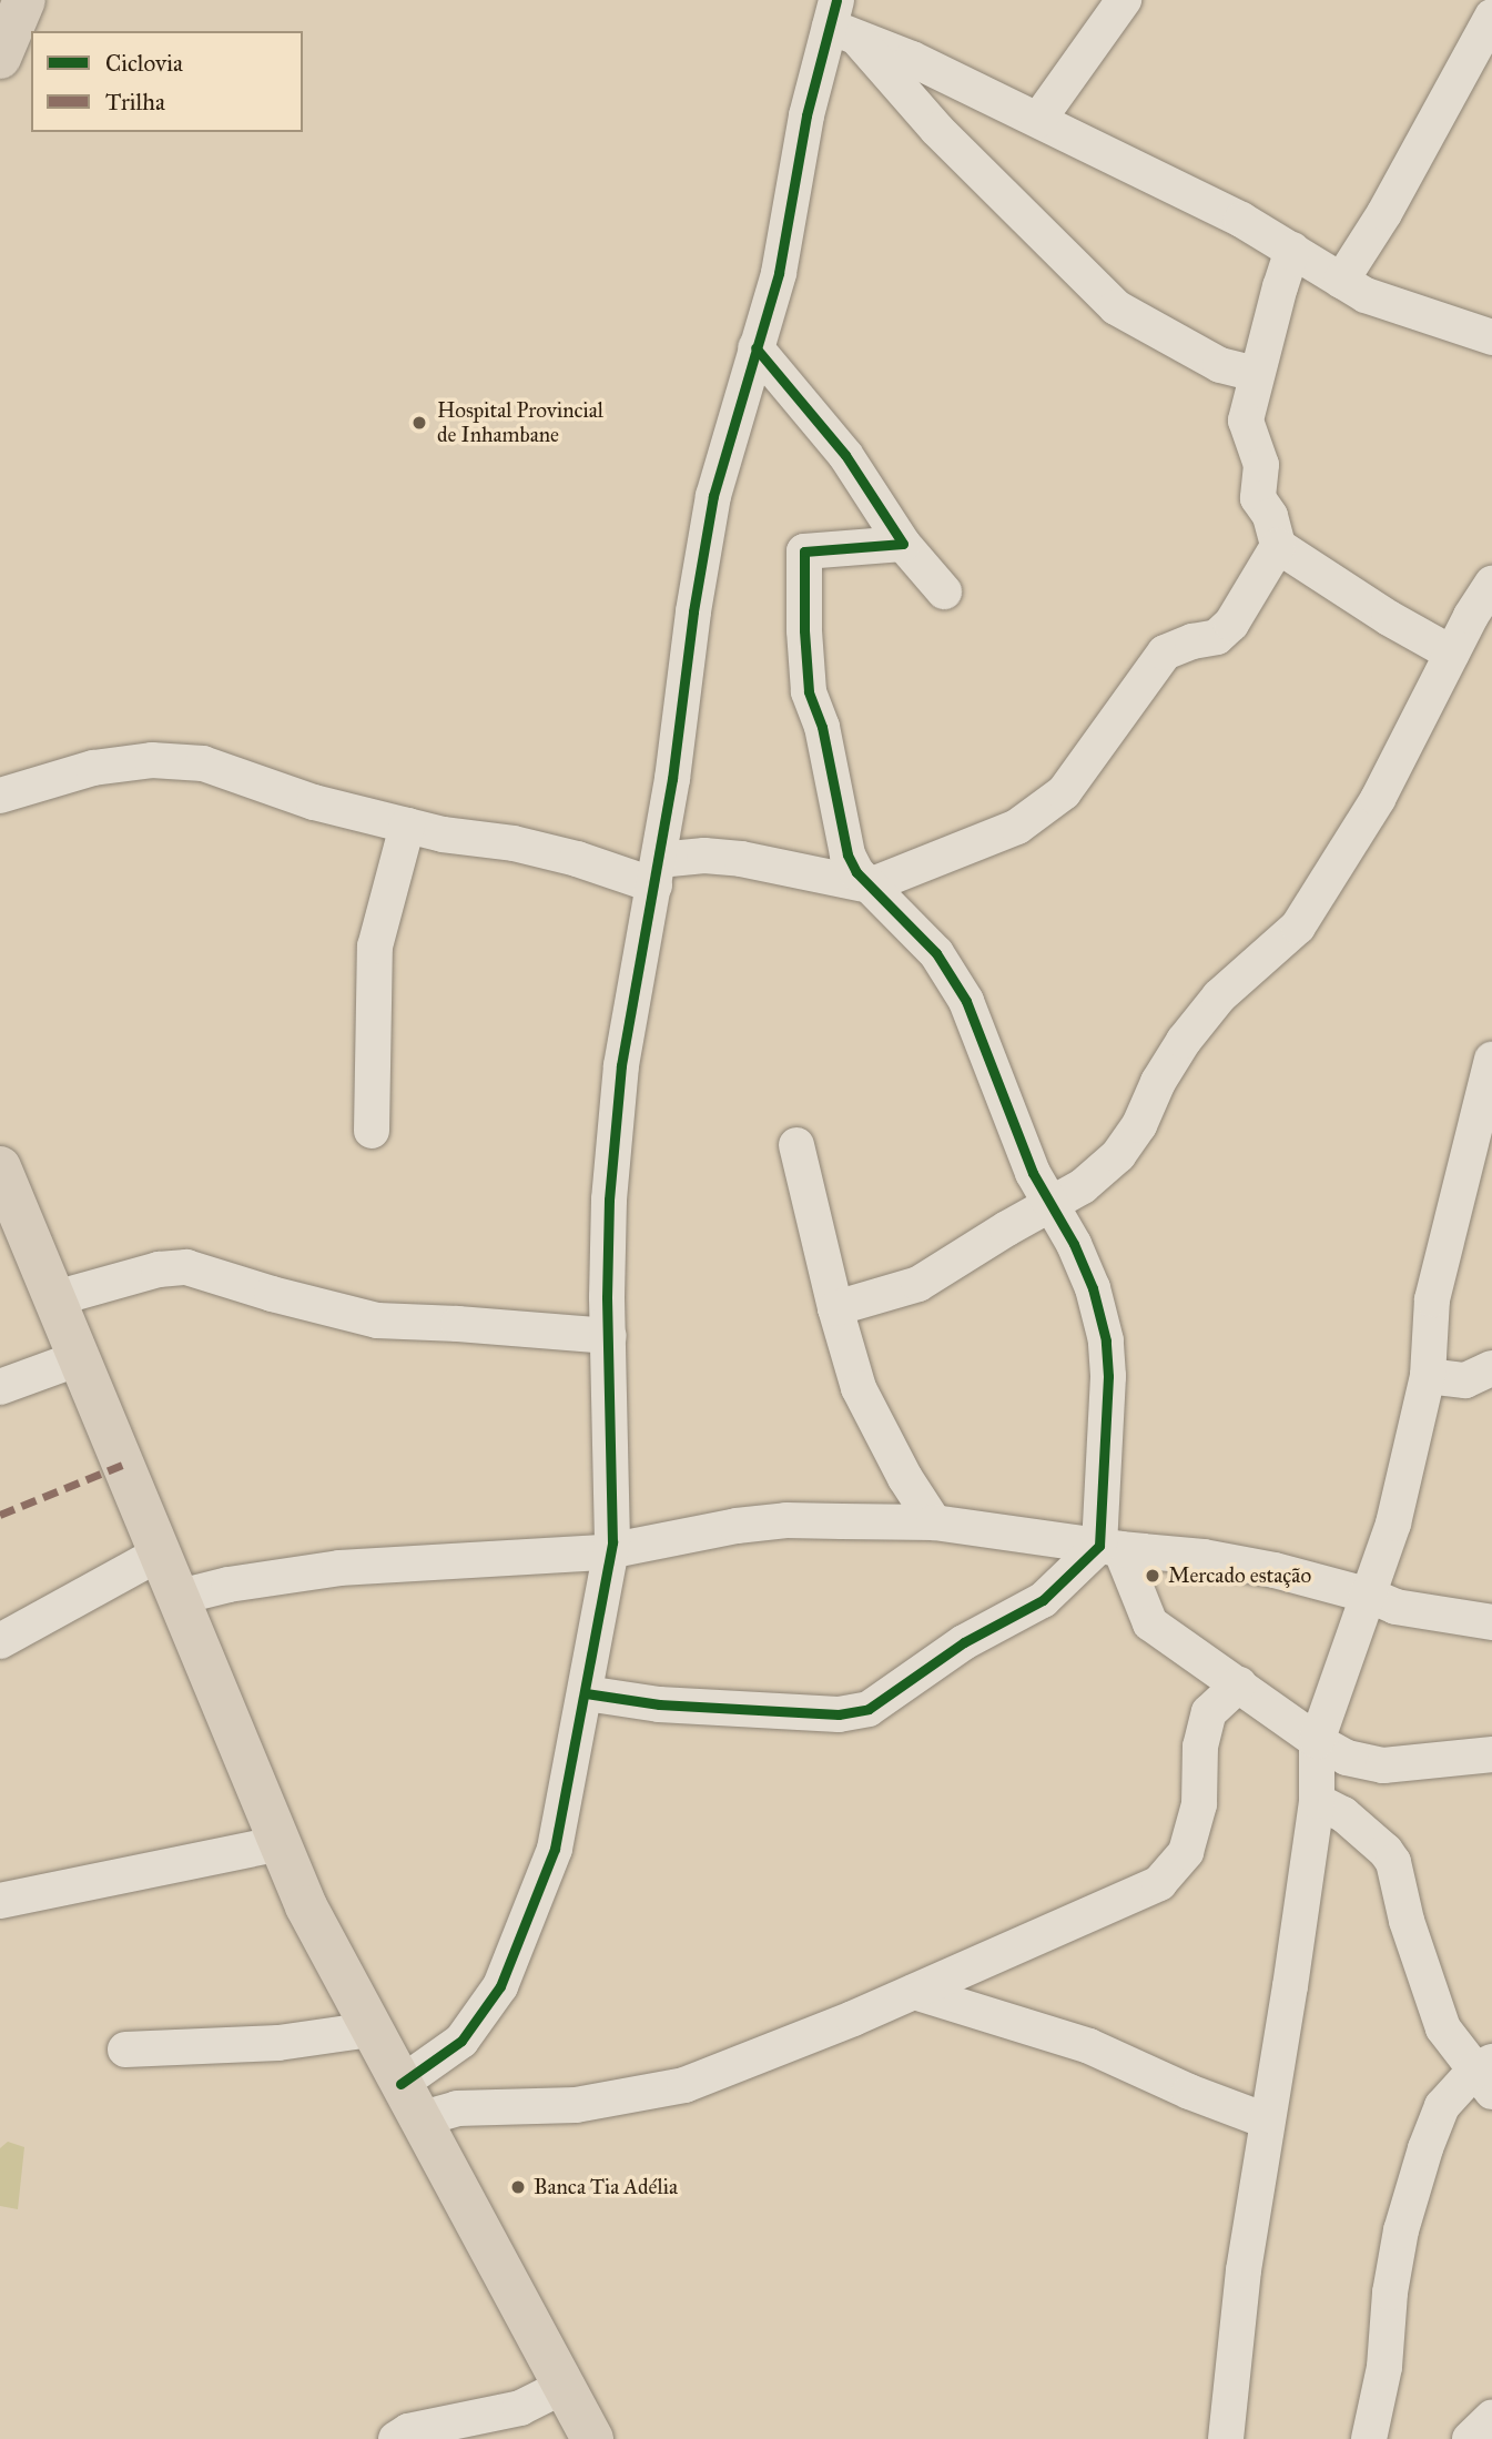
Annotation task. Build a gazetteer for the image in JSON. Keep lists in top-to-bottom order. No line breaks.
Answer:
{"places":["Hospital Provincial de Inhambane","Mercado estação","Banca Tia Adélia"],"legend":["Ciclovia","Trilha"]}
